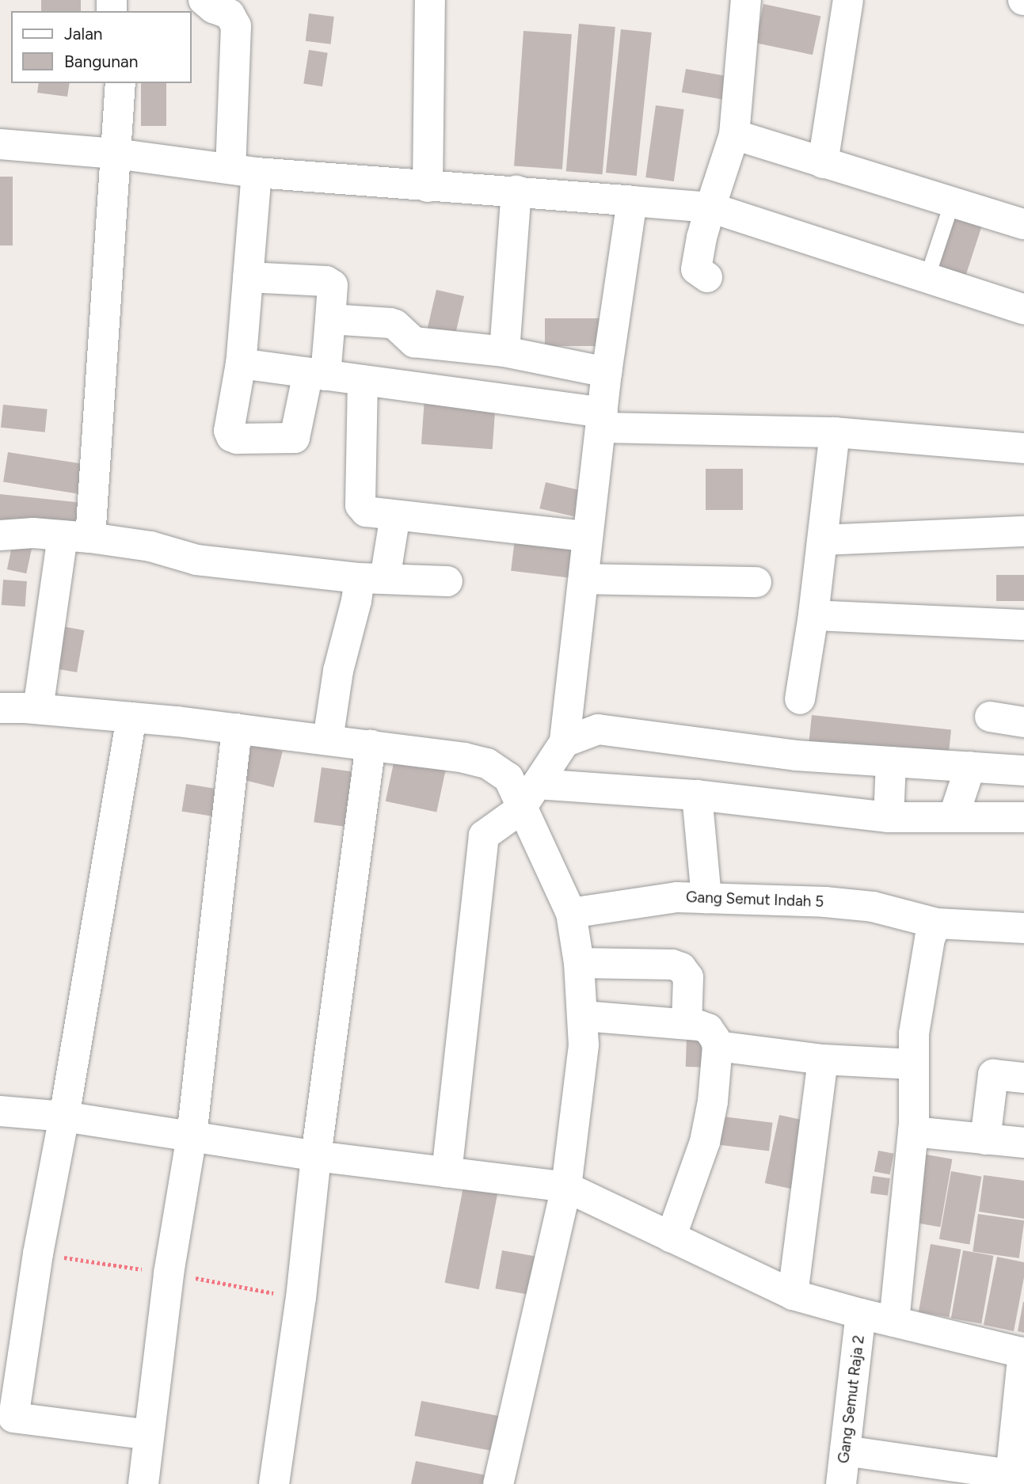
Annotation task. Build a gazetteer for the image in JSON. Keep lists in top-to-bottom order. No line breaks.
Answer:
{"streets":{"street":["Gang Semut Indah 5","Gang Semut Raja 2"]},"legend":["Jalan","Bangunan"]}
